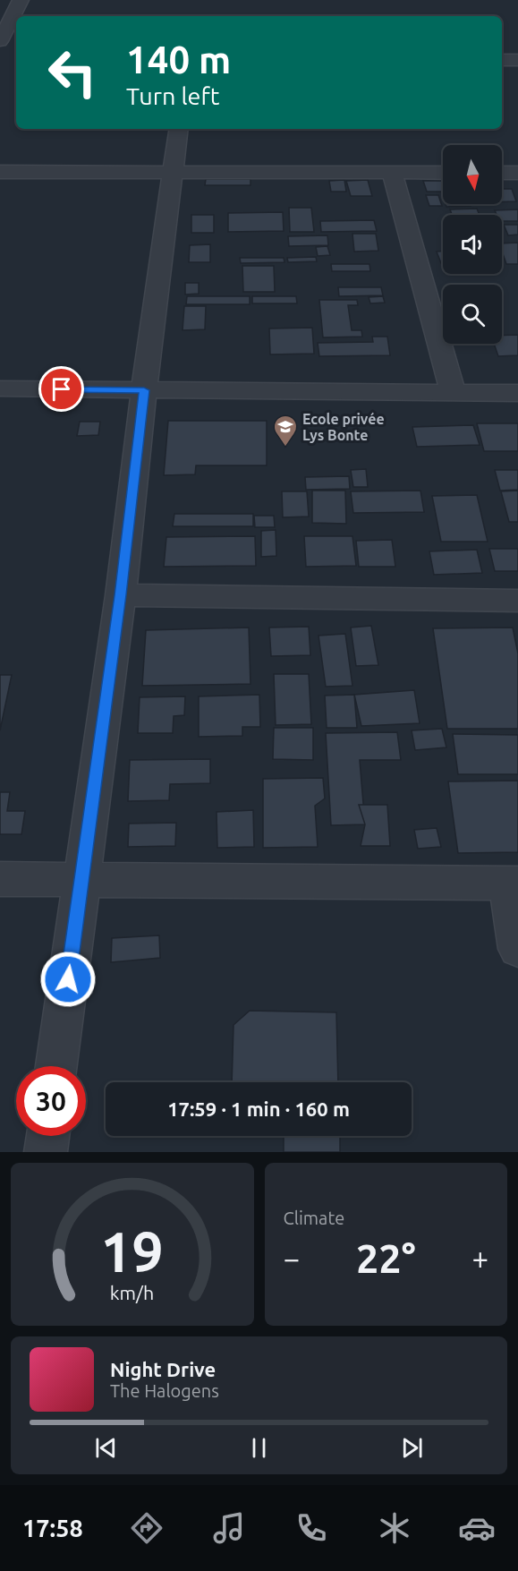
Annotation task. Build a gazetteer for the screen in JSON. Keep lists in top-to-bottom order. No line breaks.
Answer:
{"places":{"school or university":["Ecole privée Lys Bonte"]},"north":"bottom","page":{"turn":["140 m","Turn left"],"limit":"30","trip":"17:59 · 1 min · 160 m","tile":"Climate","heat":["−","22°","+"],"song":["Night Drive","The Halogens"],"tabs":"17:58","gauge":["19","km/h"]}}
